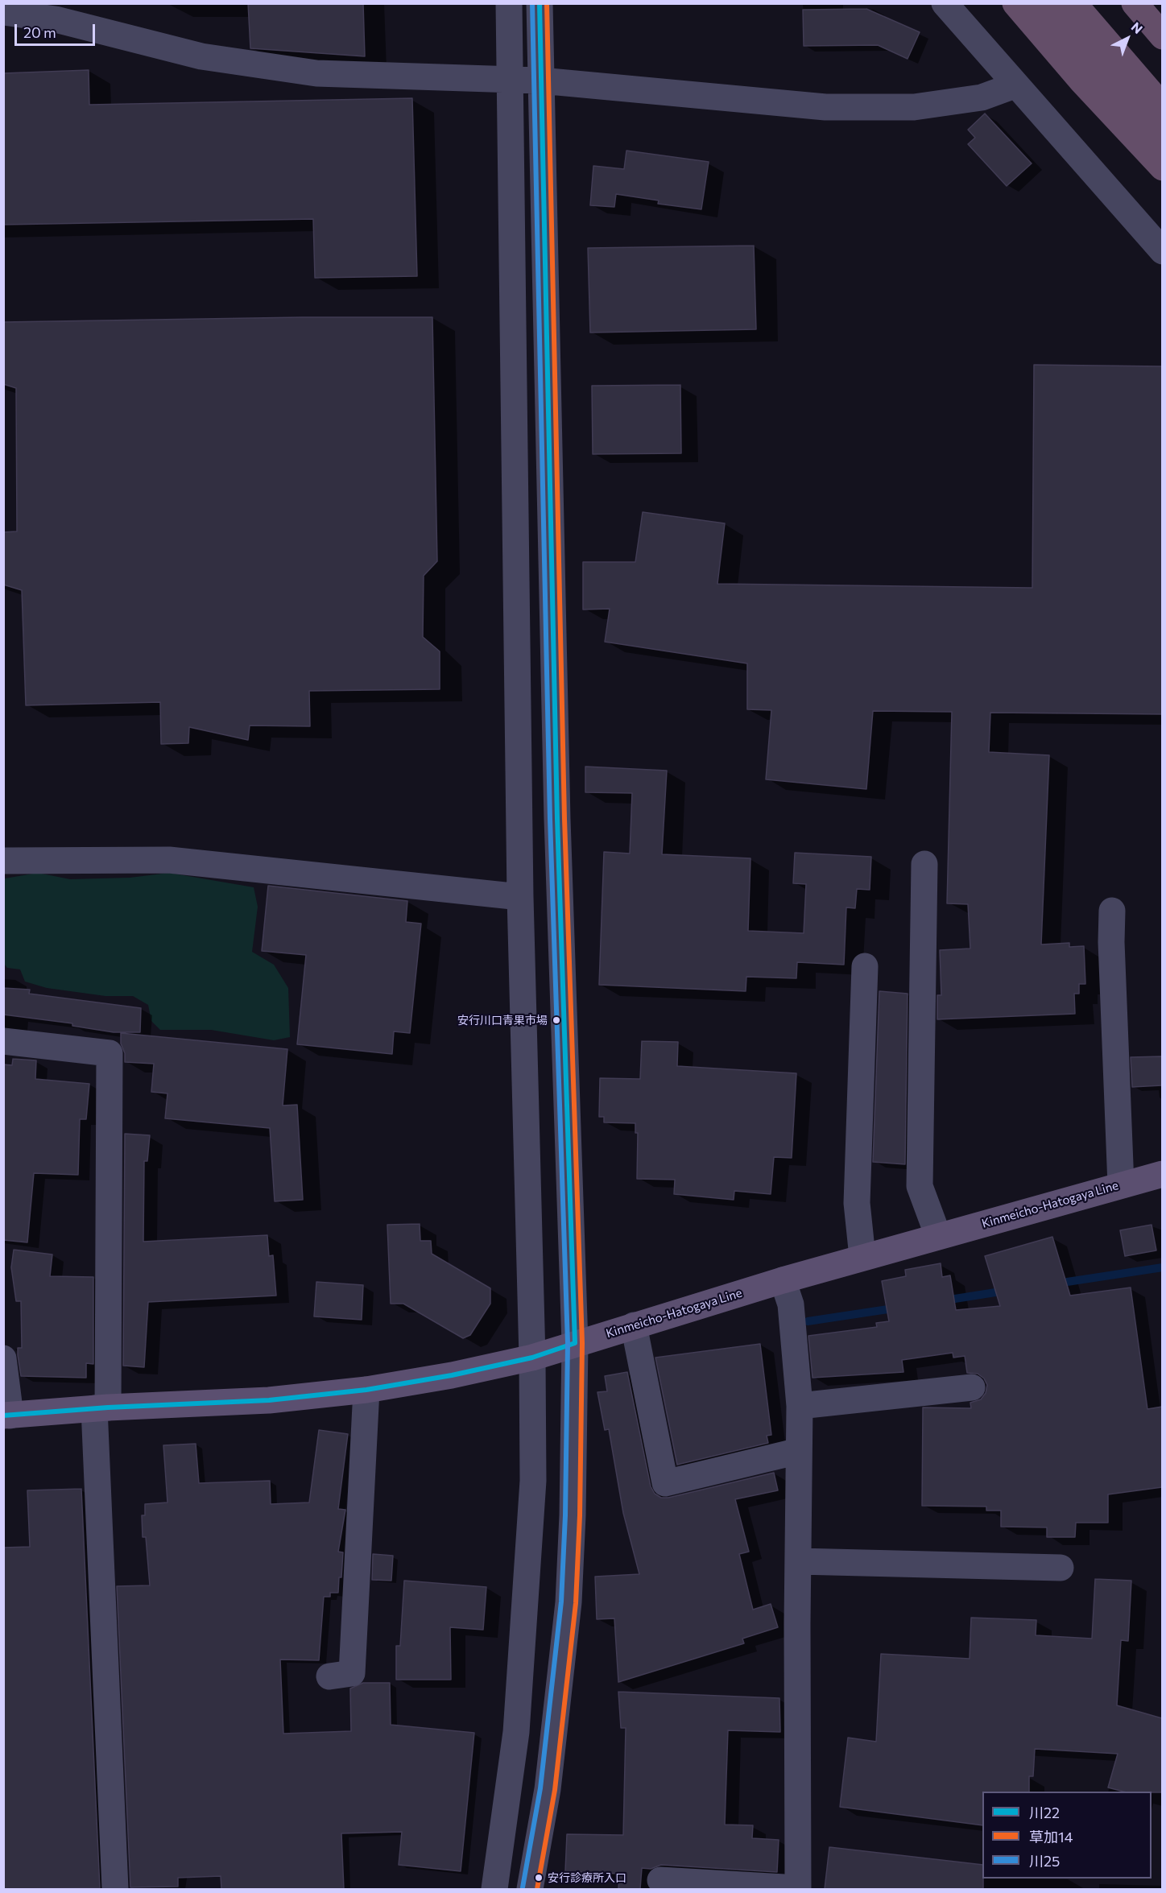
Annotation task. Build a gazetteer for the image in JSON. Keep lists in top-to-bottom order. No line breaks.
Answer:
{"streets":{"main road":["Kinmeicho-Hatogaya Line"]},"places":["安行川口青果市場","安行診療所入口"],"lines":["transit line 川22","transit line 草加14","transit line 川25"],"legend":["川22","草加14","川25"],"scale_bar":"20 m","north":"top right"}
